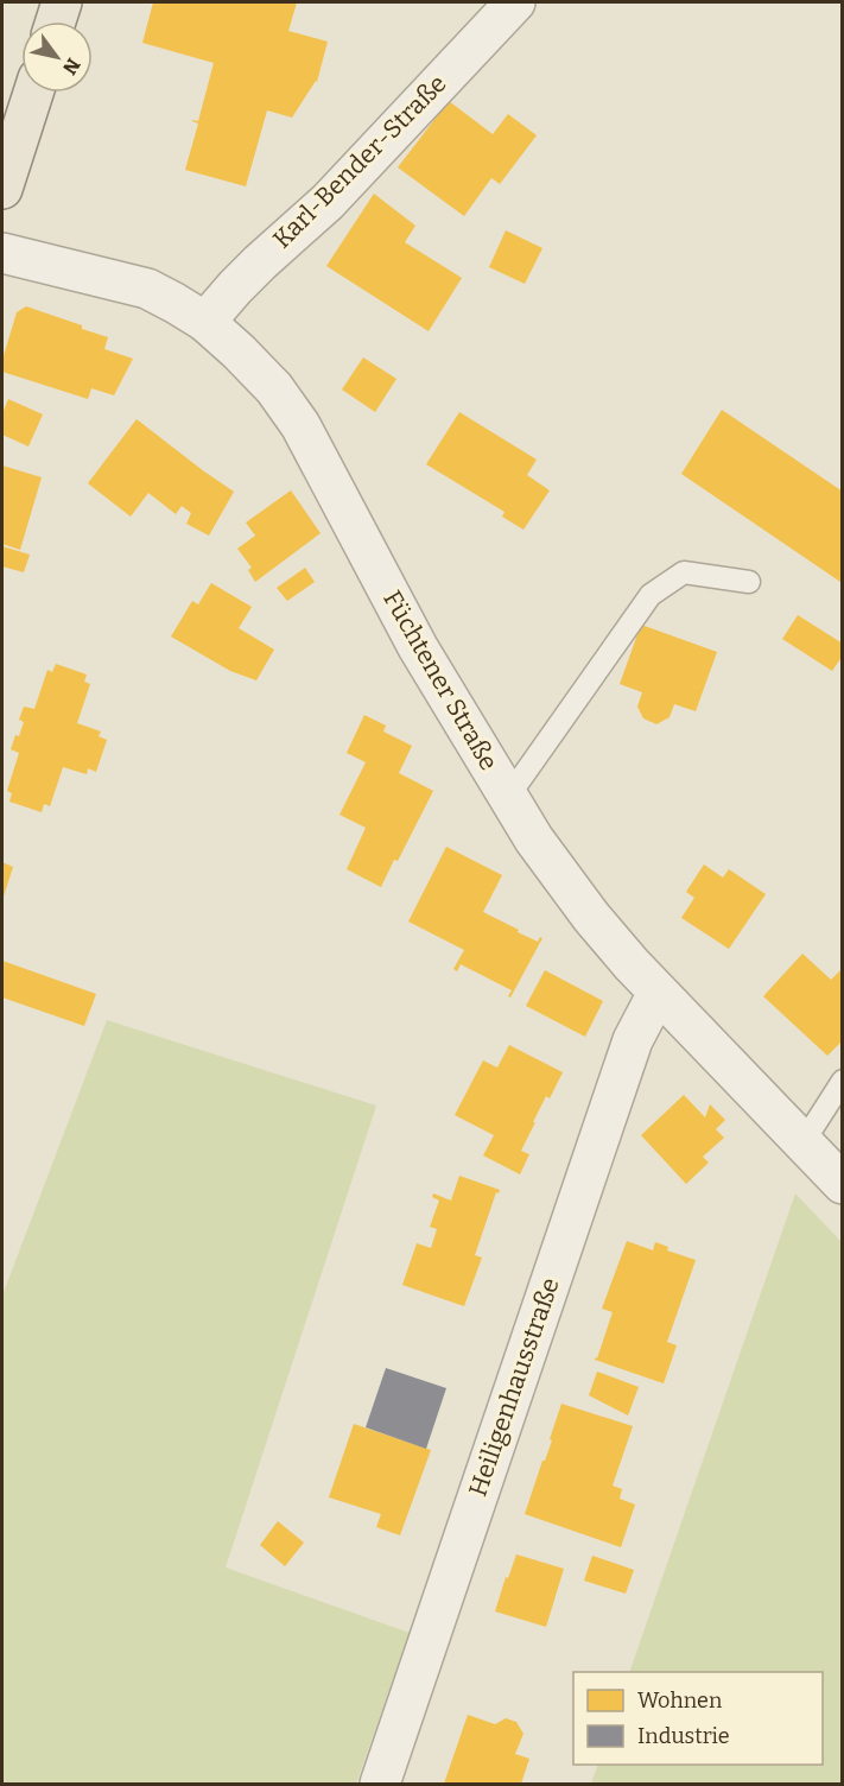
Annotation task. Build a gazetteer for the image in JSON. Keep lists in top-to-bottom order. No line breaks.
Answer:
{"streets":{"street":["Karl-Bender-Straße","Füchtener Straße","Heiligenhausstraße"]},"crossings":[["Karl-Bender-Straße","Füchtener Straße"],["Füchtener Straße","Heiligenhausstraße"]],"legend":["Wohnen","Industrie"],"north":"bottom right"}
